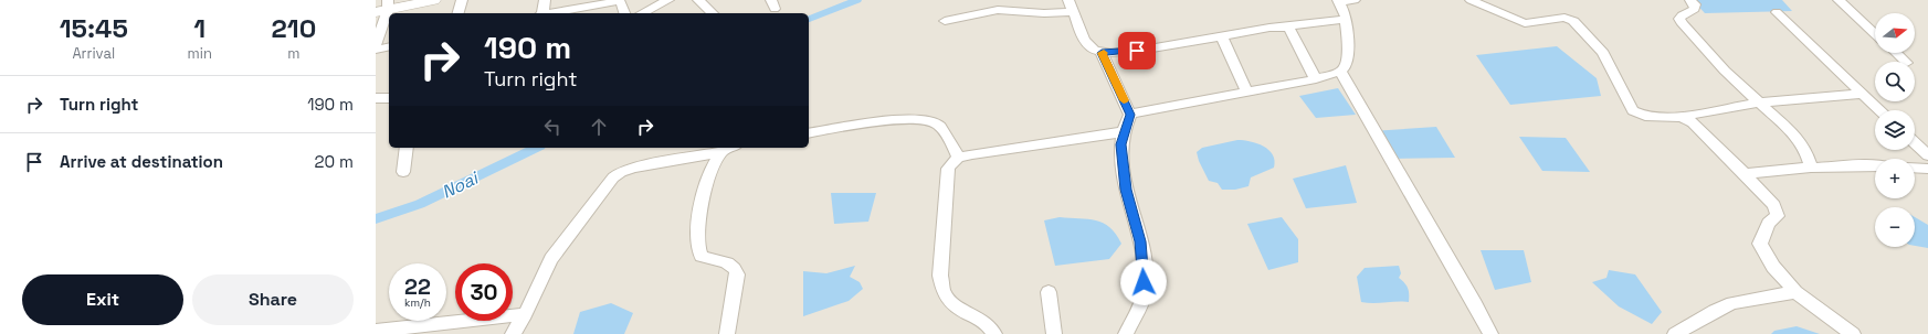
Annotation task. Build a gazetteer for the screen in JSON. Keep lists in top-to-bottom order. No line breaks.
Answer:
{"water":["Noai"],"north":"right","page":{"eta":["15:45","Arrival","1","min","210","m"],"map_buttons":["+","−"],"turn":["190 m","Turn right"],"list":[{"name":"Turn right","value":"190 m"},{"name":"Arrive at destination","value":"20 m"}],"speed":"22 km/h","limit":"30","buttons":["Exit","Share"]}}
